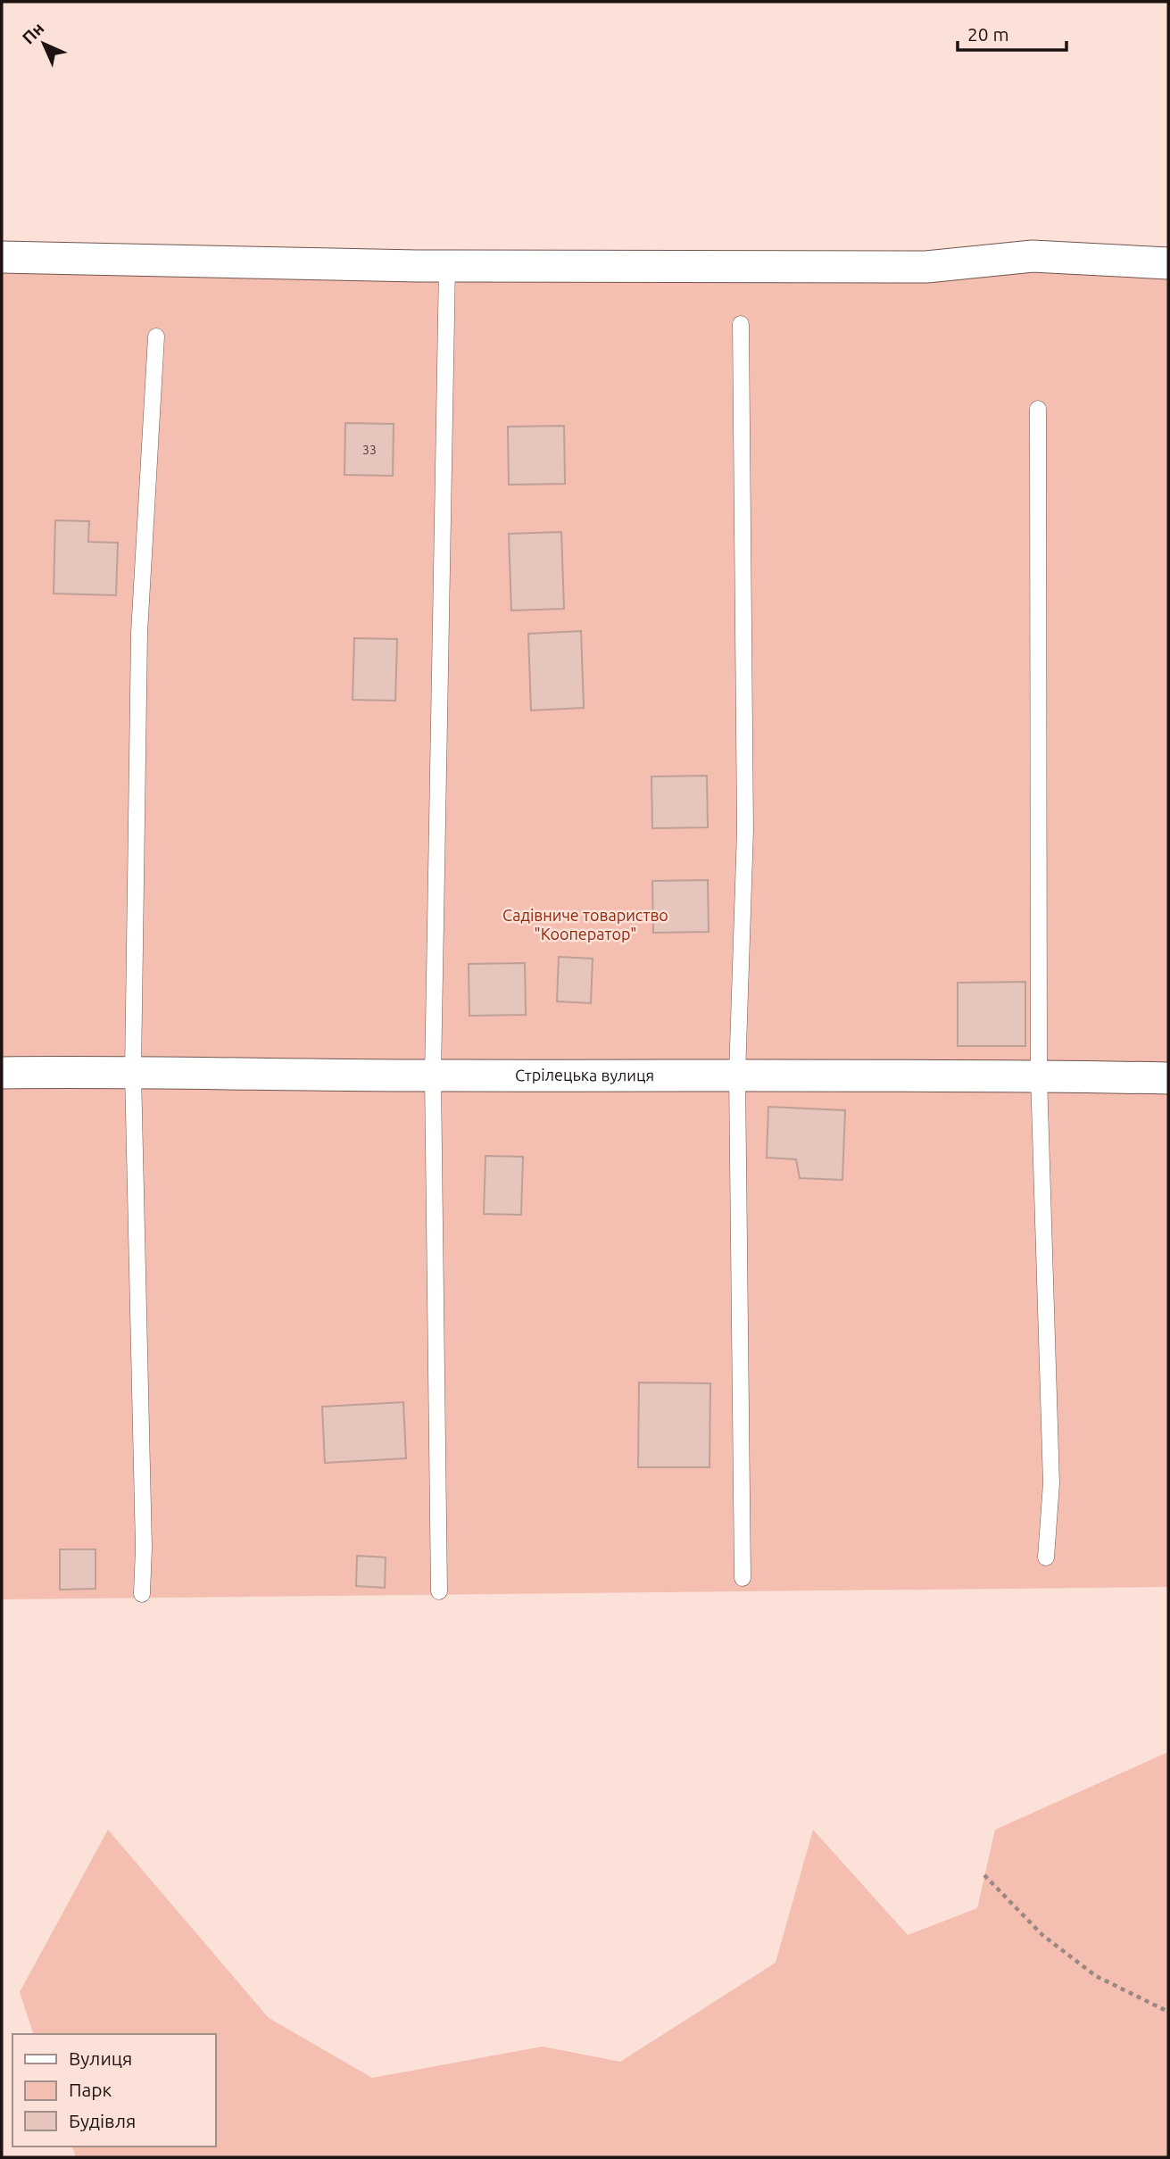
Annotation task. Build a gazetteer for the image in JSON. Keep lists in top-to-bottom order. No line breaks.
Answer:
{"streets":{"street":["Стрілецька вулиця"]},"parks":["Садівниче товариство \"Кооператор\""],"house_numbers":["33"],"legend":["Вулиця","Парк","Будівля"],"scale_bar":"20 m","north":"top left"}
